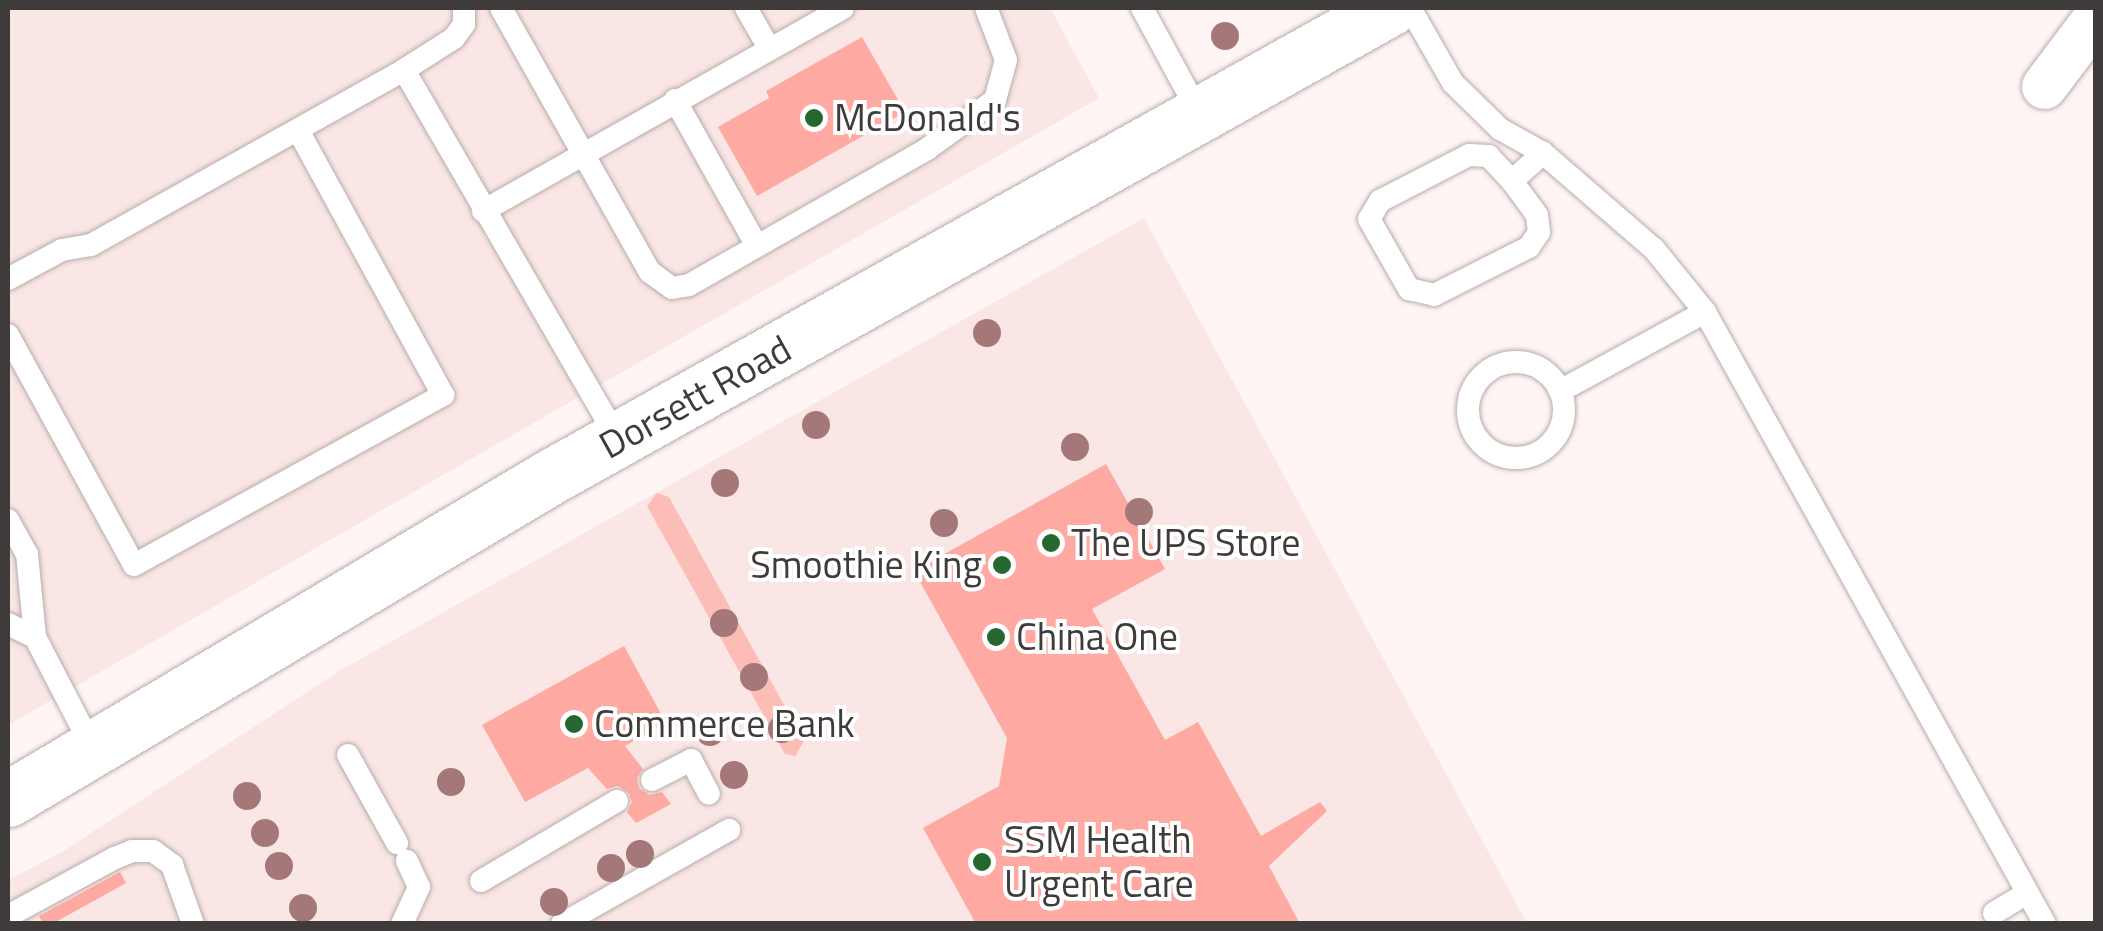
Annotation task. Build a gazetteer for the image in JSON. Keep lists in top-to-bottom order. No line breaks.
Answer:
{"streets":{"main road":["Dorsett Road"]},"places":["McDonald's","The UPS Store","Smoothie King","China One","Commerce Bank","SSM Health Urgent Care"]}
